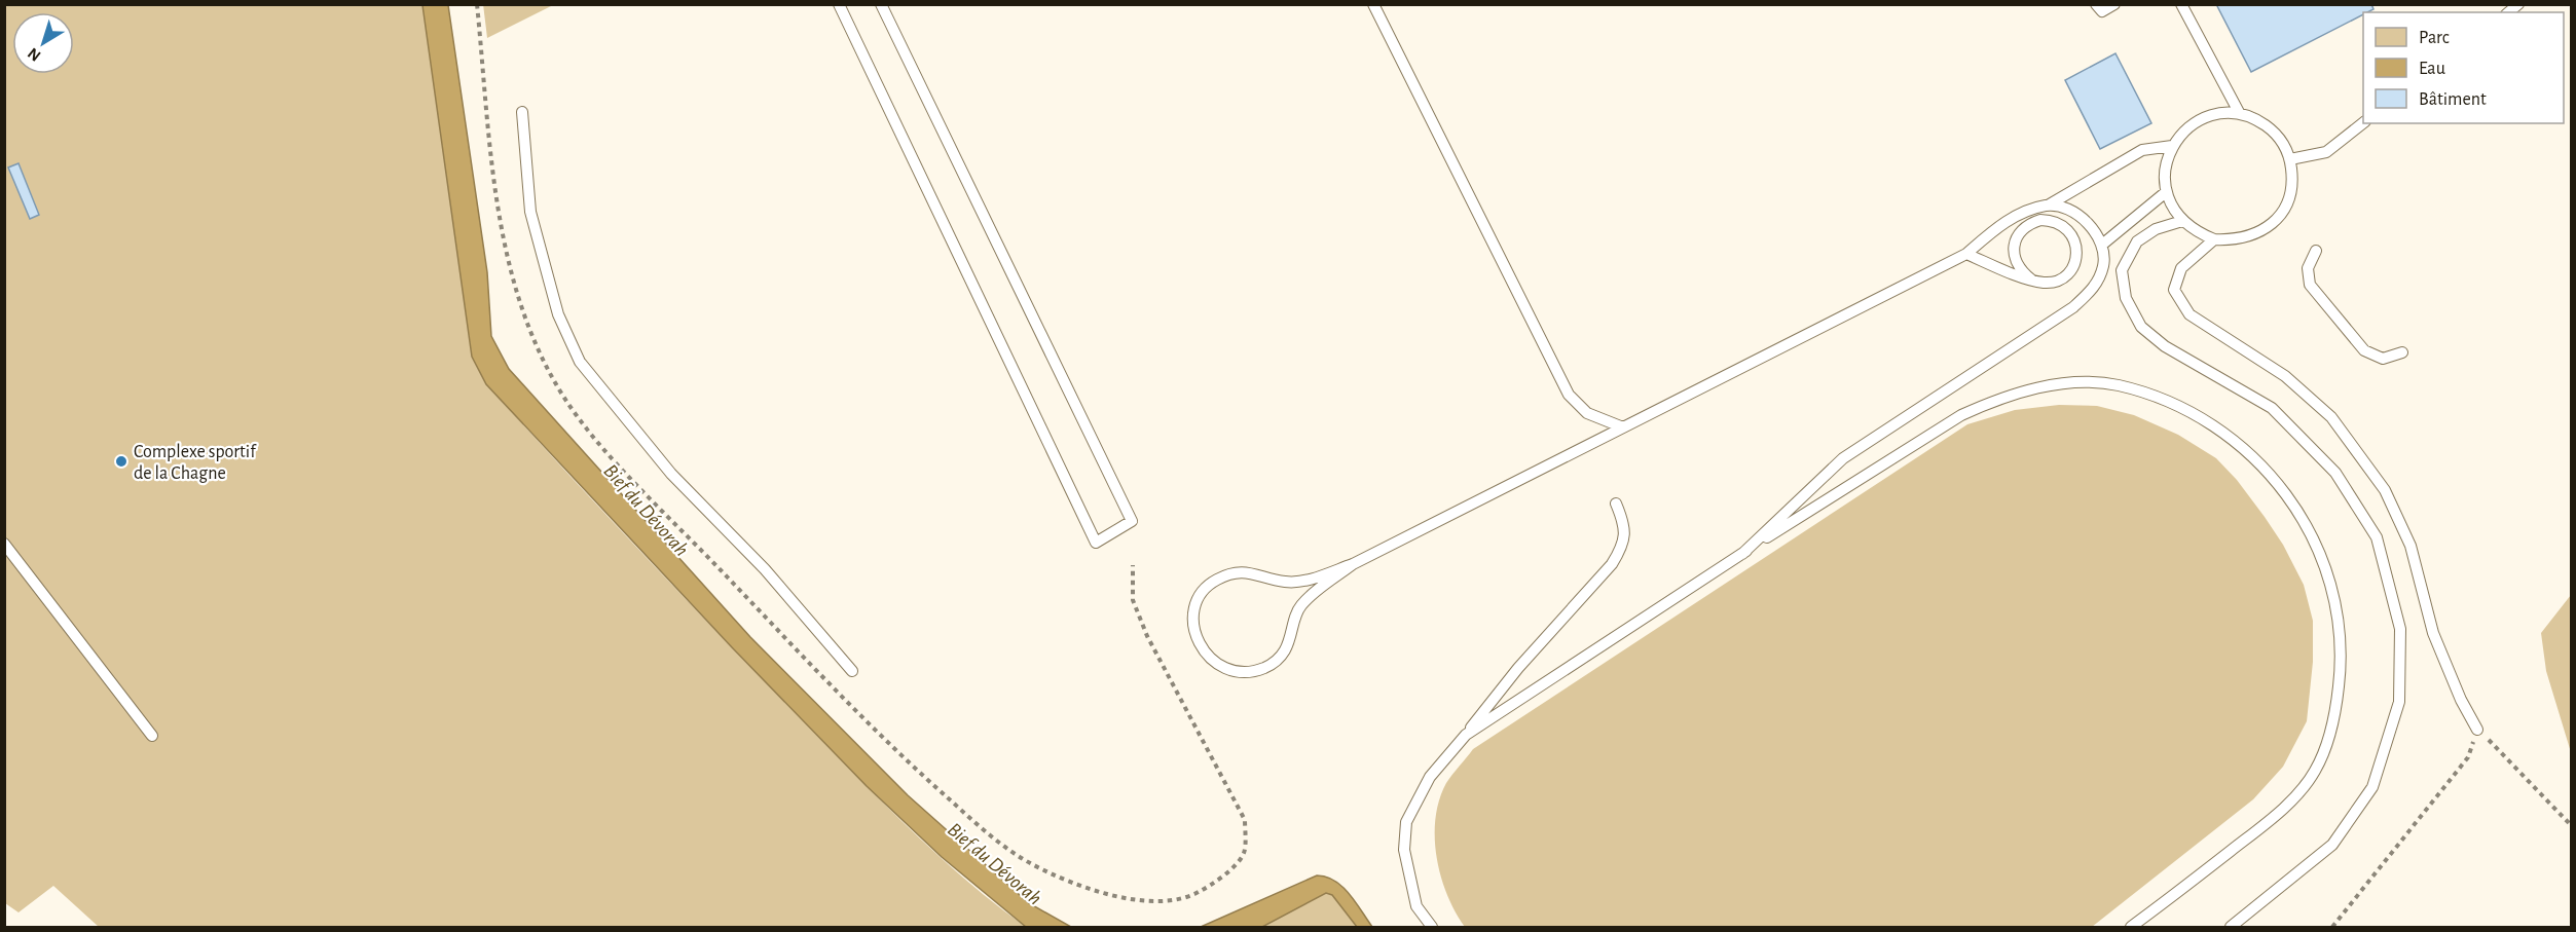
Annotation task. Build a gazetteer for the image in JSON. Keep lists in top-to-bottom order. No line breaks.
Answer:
{"water":["Bief du Dévorah"],"places":["Complexe sportif de la Chagne"],"legend":["Parc","Eau","Bâtiment"],"north":"bottom left"}
